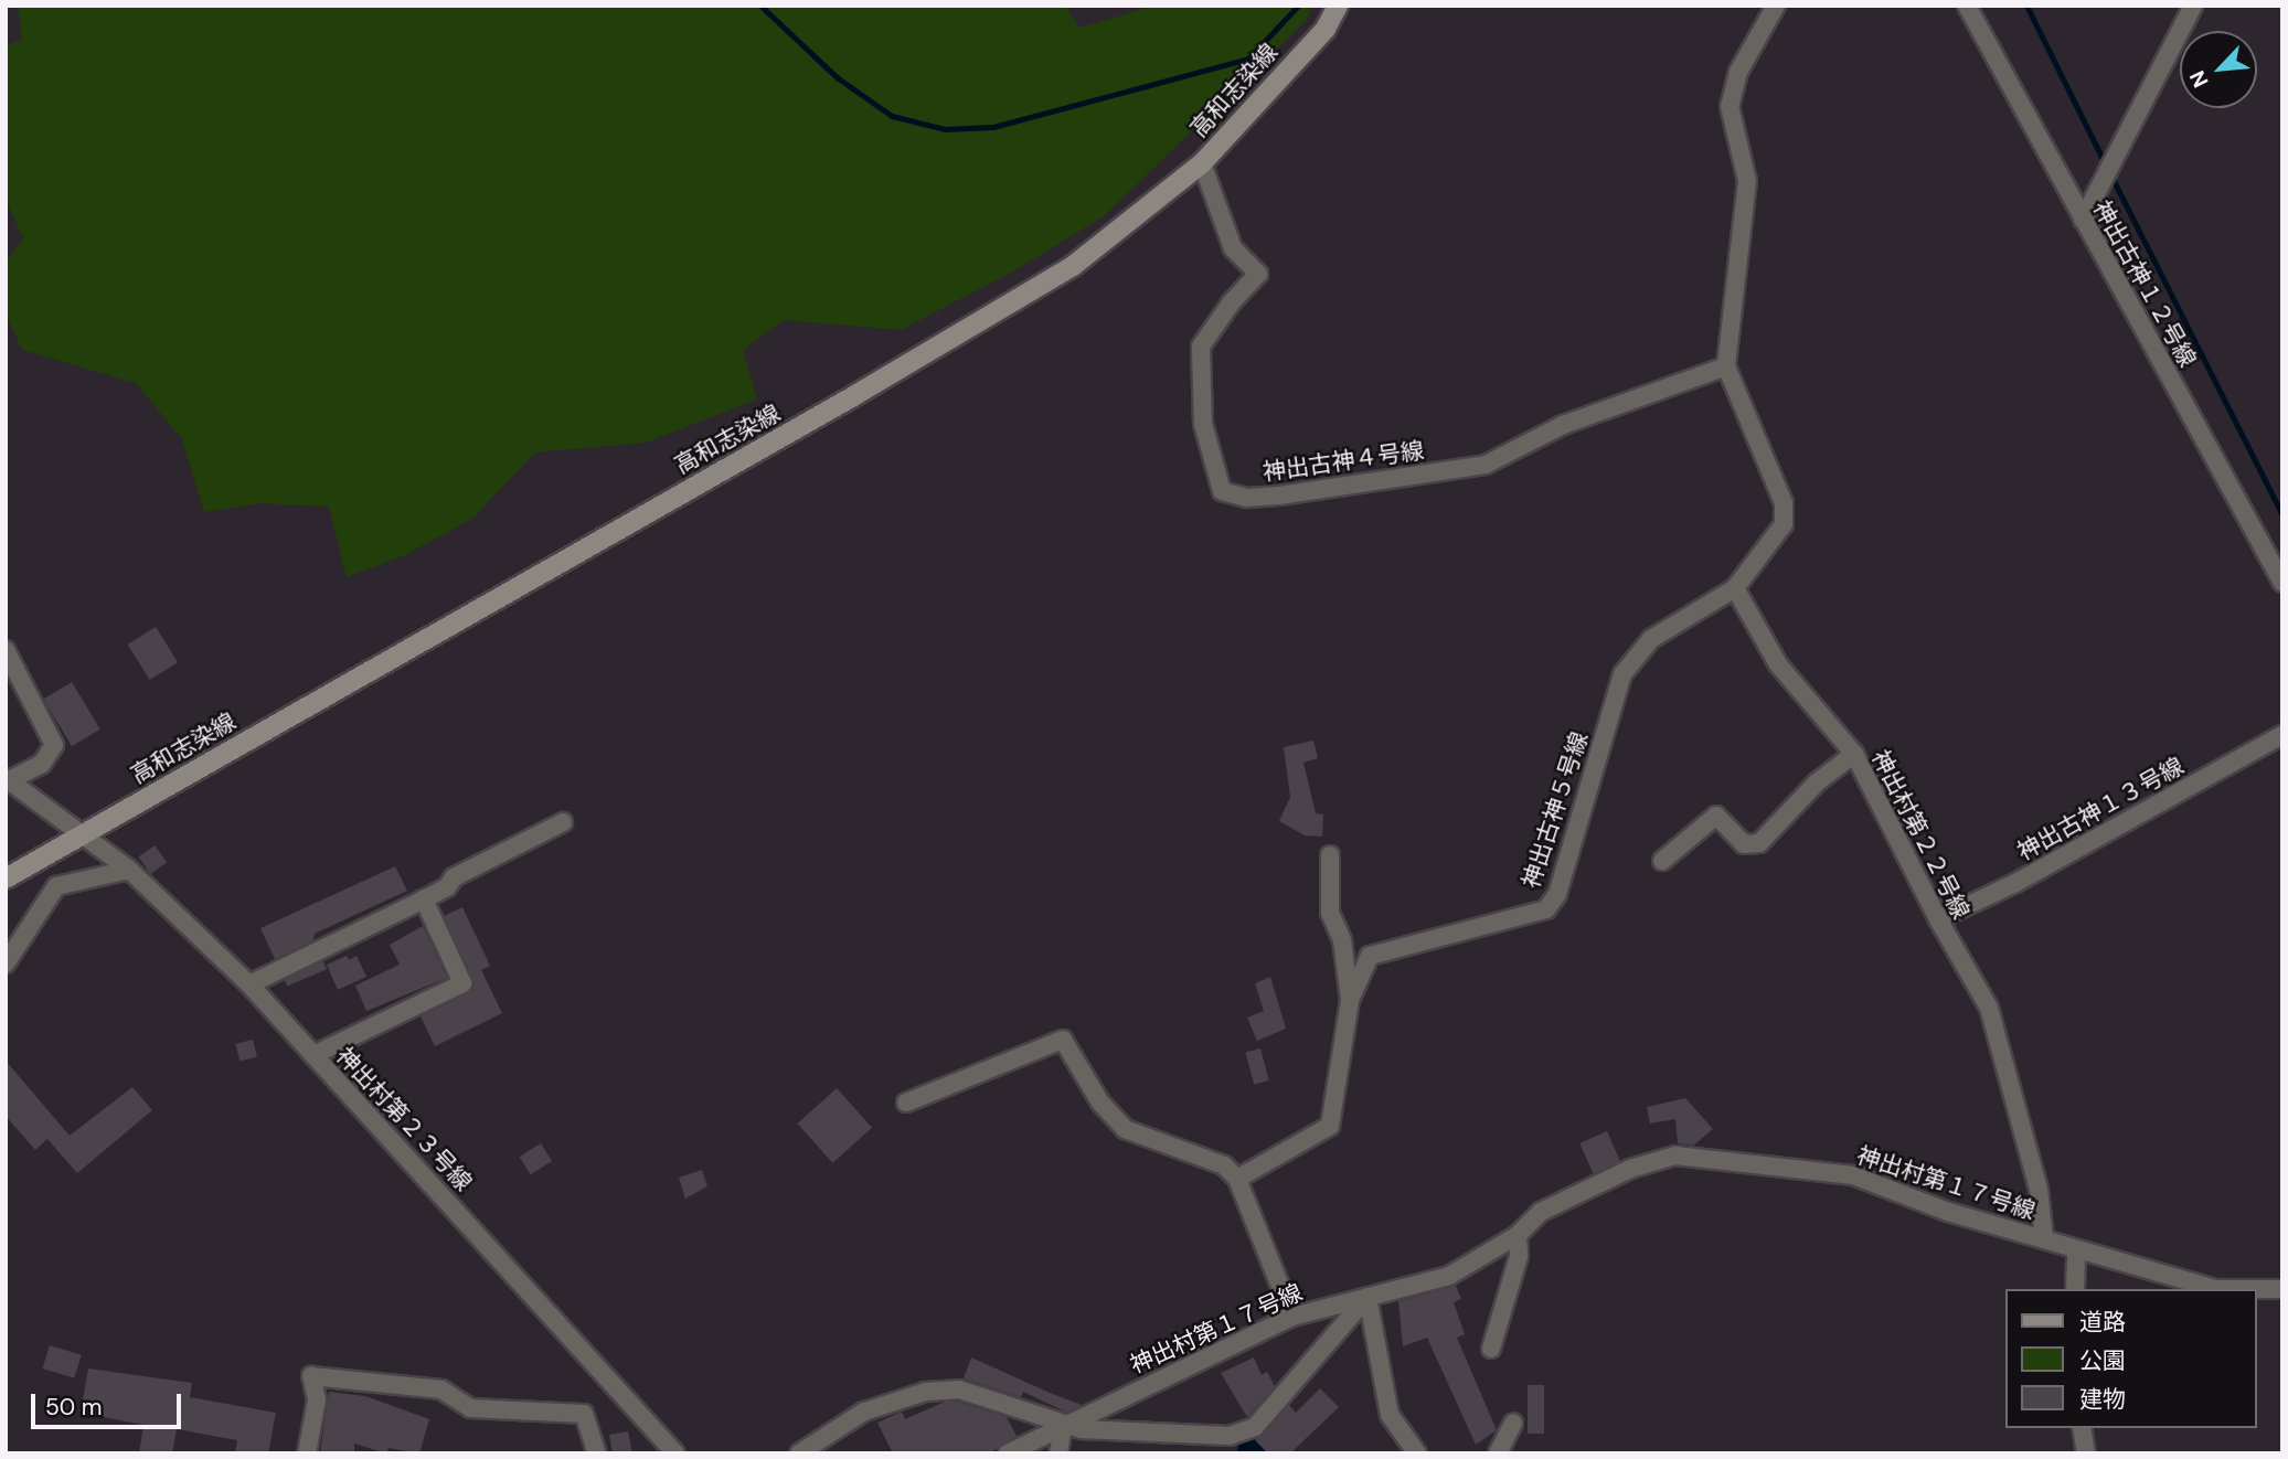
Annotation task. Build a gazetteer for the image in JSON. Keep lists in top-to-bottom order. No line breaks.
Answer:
{"streets":{"street":["高和志染線","神出古神１２号線","神出古神４号線","神出古神１３号線","神出古神５号線","神出村第２２号線","神出村第２３号線","神出村第１７号線"]},"crossings":[["高和志染線","神出古神４号線"],["高和志染線","神出村第２３号線"],["神出古神１３号線","神出村第２２号線"],["神出古神５号線","神出村第２２号線"],["神出村第２２号線","神出村第１７号線"]],"legend":["道路","公園","建物"],"scale_bar":"50 m","north":"bottom left"}
